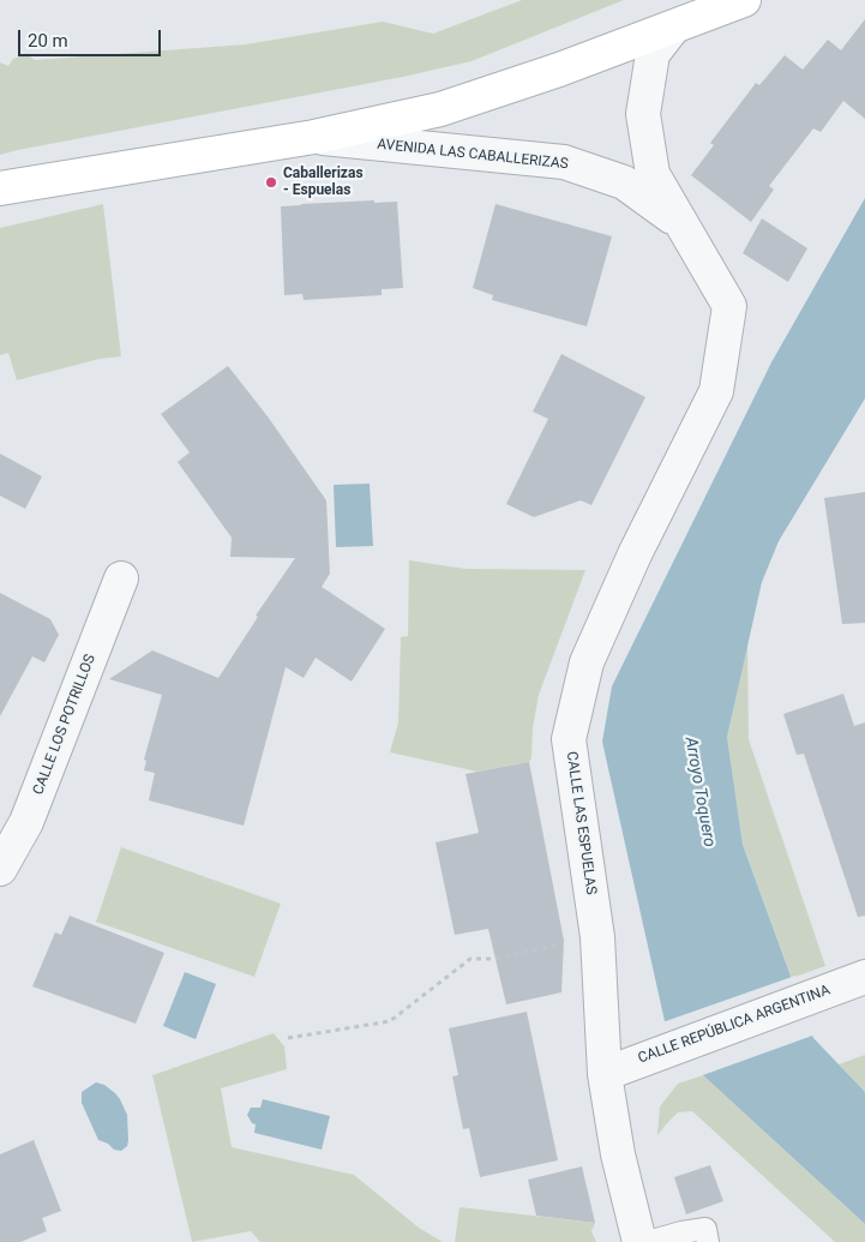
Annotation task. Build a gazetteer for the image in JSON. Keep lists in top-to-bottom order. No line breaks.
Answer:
{"streets":{"main road":["AVENIDA LAS CABALLERIZAS"],"street":["CALLE LOS POTRILLOS","CALLE LAS ESPUELAS","CALLE REPÚBLICA ARGENTINA"]},"crossings":[["AVENIDA LAS CABALLERIZAS","CALLE LAS ESPUELAS"],["CALLE LAS ESPUELAS","CALLE REPÚBLICA ARGENTINA"]],"water":["Arroyo Toquero"],"places":["Caballerizas - Espuelas"],"scale_bar":"20 m"}
